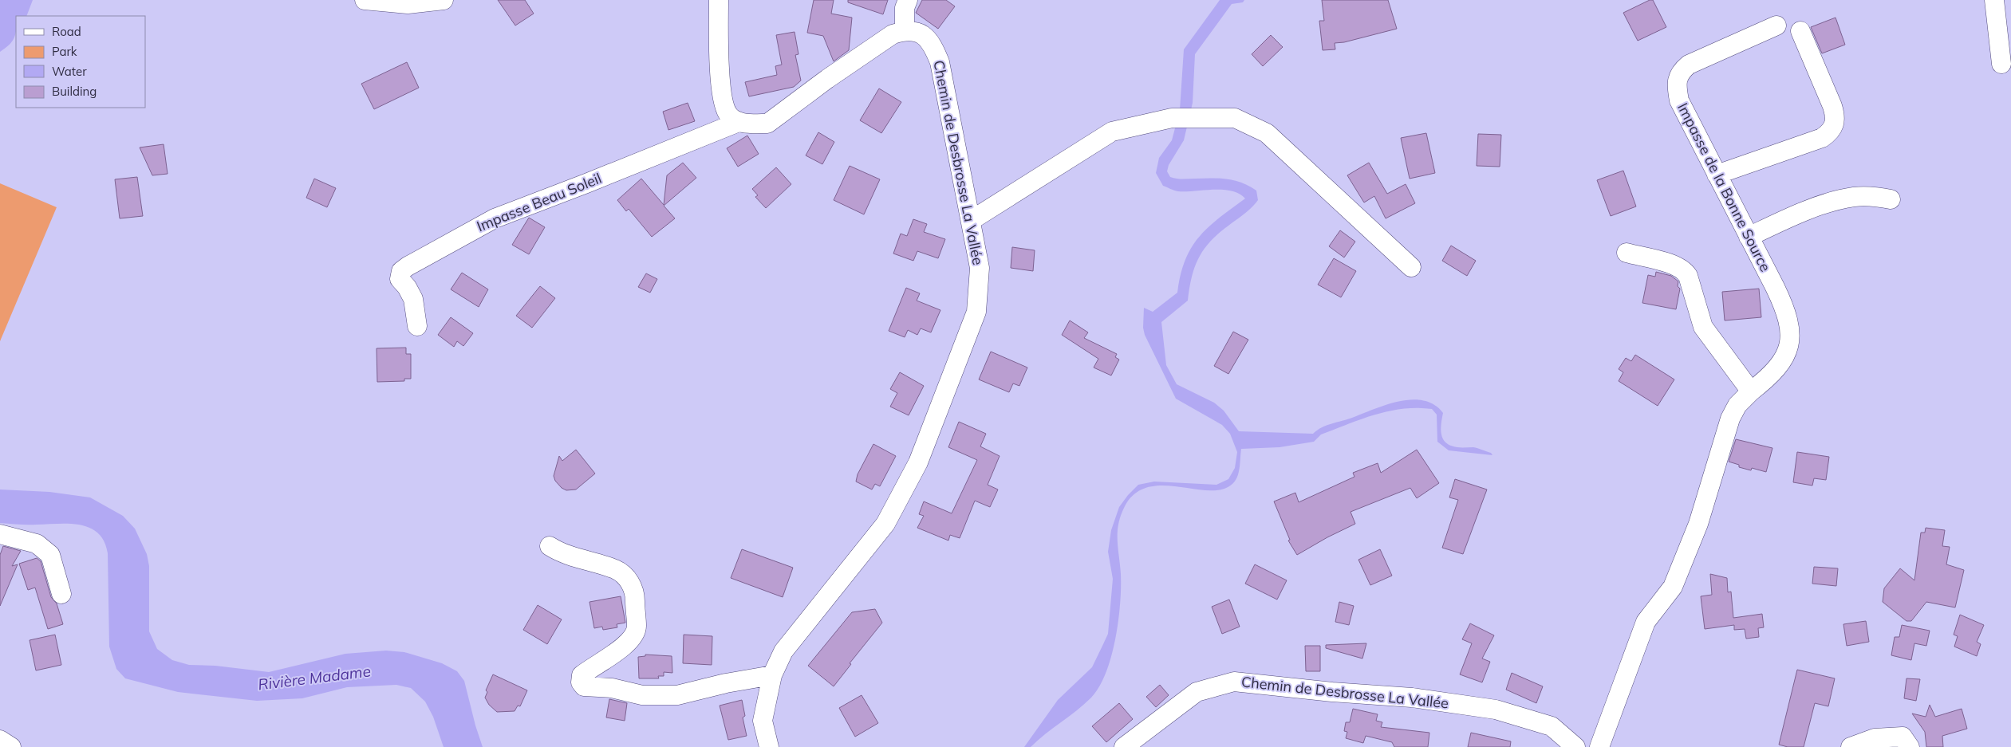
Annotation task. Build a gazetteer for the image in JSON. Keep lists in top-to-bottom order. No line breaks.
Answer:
{"streets":{"street":["Chemin de Desbrosse La Vallée","Impasse de la Bonne Source","Impasse Beau Soleil"]},"water":["Rivière Madame"],"legend":["Road","Park","Water","Building"]}
